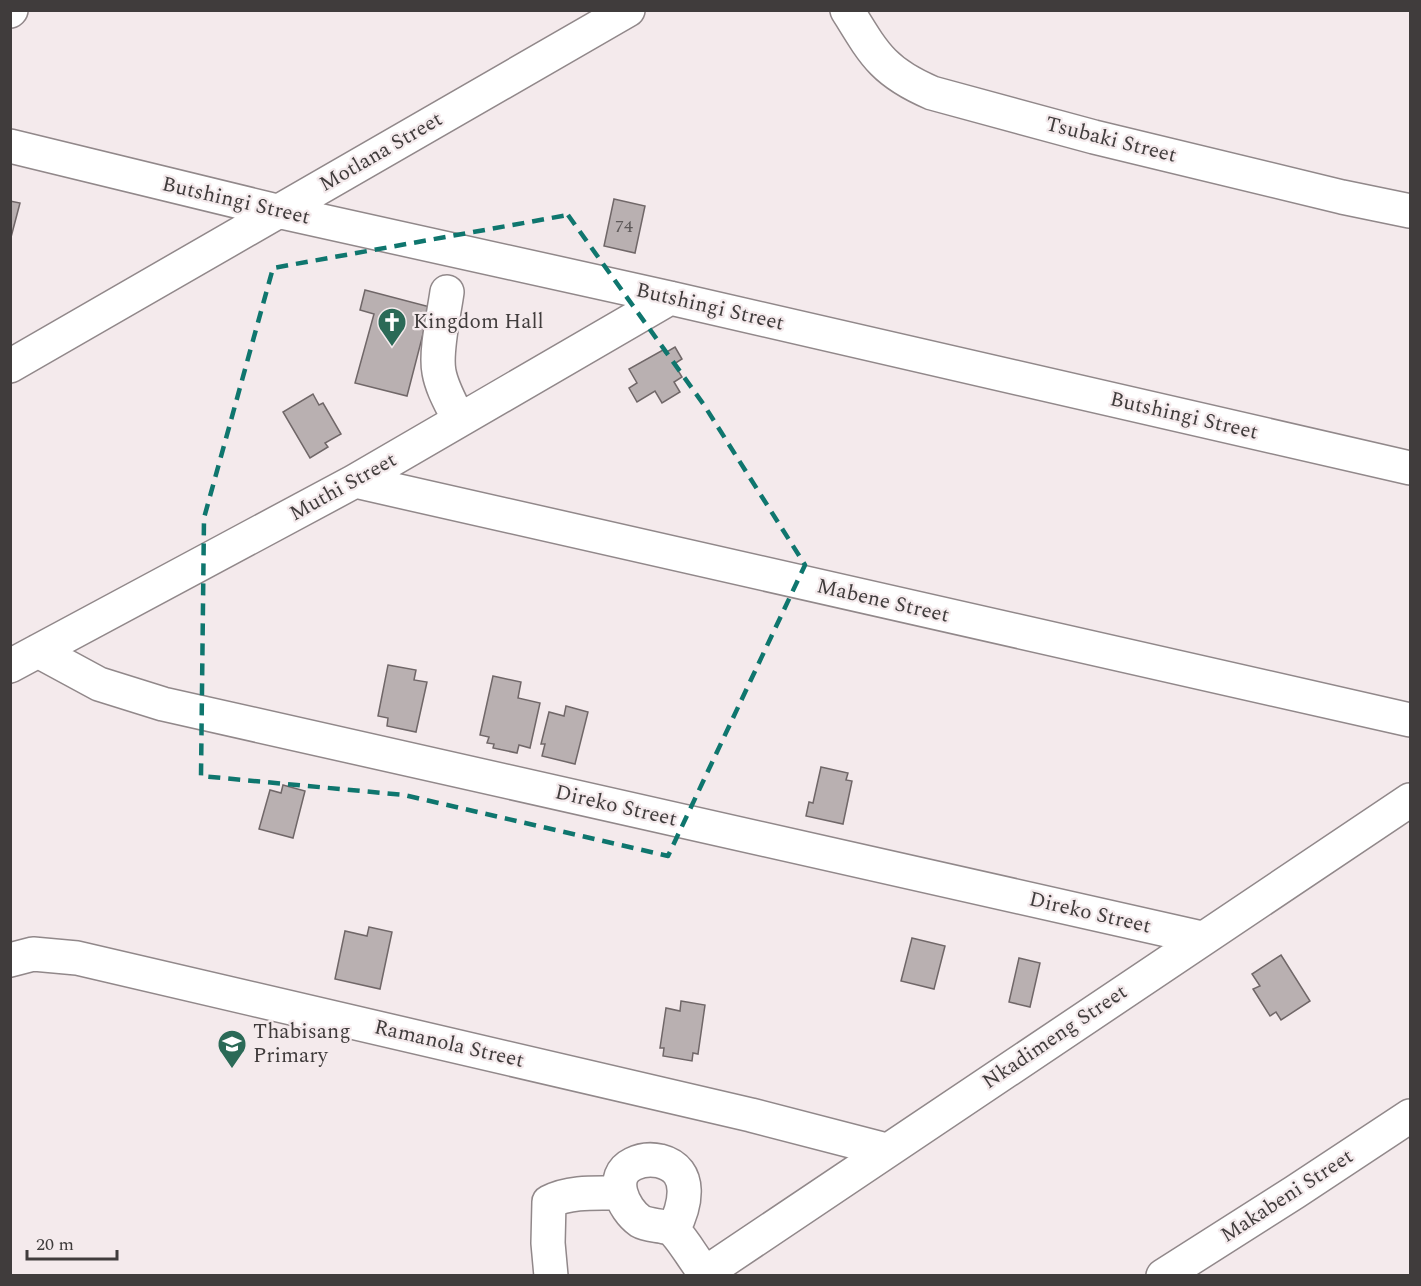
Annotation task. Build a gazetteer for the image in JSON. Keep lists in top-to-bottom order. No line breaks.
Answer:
{"streets":{"street":["Tsubaki Street","Motlana Street","Butshingi Street","Muthi Street","Mabene Street","Direko Street","Nkadimeng Street","Ramanola Street","Makabeni Street"]},"crossings":[["Motlana Street","Butshingi Street"],["Butshingi Street","Muthi Street"],["Muthi Street","Mabene Street"],["Muthi Street","Direko Street"],["Direko Street","Nkadimeng Street"],["Nkadimeng Street","Ramanola Street"]],"places":{"church":["Kingdom Hall"],"school or university":["Thabisang Primary"]},"house_numbers":["74"],"scale_bar":"20 m"}
